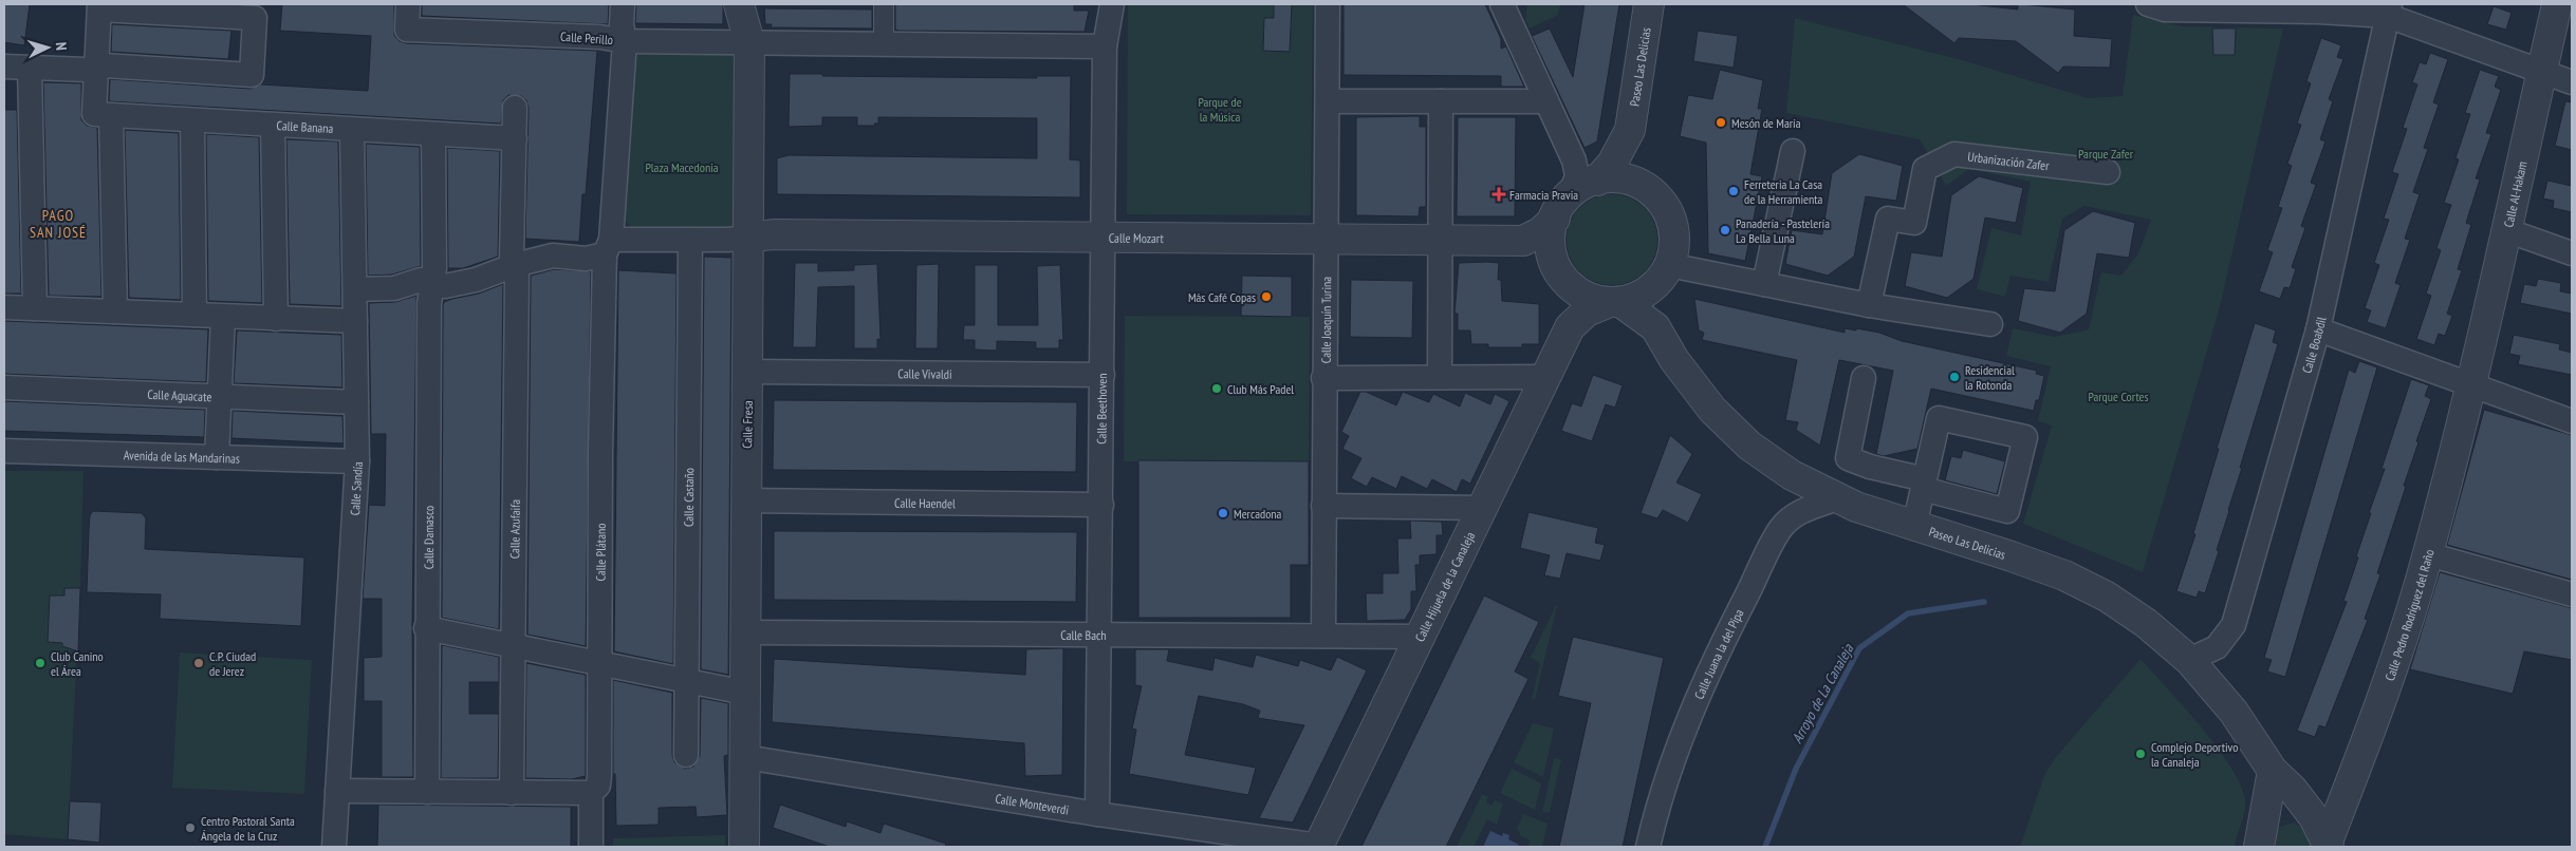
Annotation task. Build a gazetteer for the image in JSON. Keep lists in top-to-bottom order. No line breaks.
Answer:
{"streets":{"street":["Calle Perillo","Paseo Las Delicias","Calle Banana","Urbanización Zafer","Calle Al-Hakam","Calle Mozart","Calle Joaquín Turina","Calle Boabdil","Calle Vivaldi","Calle Aguacate","Calle Beethoven","Calle Fresa","Avenida de las Mandarinas","Calle Sandía","Calle Castaño","Calle Haendel","Calle Azufaifa","Calle Damasco","Calle Plátano","Calle Hijuela de la Canaleja","Calle Pedro Rodríguez del Raño","Calle Bach","Calle Juana la del Pipa","Calle Monteverdi"]},"crossings":[["Calle Perillo","Calle Plátano"],["Paseo Las Delicias","Calle Boabdil"],["Paseo Las Delicias","Calle Hijuela de la Canaleja"],["Paseo Las Delicias","Calle Pedro Rodríguez del Raño"],["Paseo Las Delicias","Calle Juana la del Pipa"],["Calle Banana","Calle Sandía"],["Calle Banana","Calle Azufaifa"],["Calle Banana","Calle Damasco"],["Calle Al-Hakam","Calle Pedro Rodríguez del Raño"],["Calle Mozart","Calle Joaquín Turina"],["Calle Mozart","Calle Beethoven"],["Calle Mozart","Calle Fresa"],["Calle Joaquín Turina","Calle Bach"],["Calle Vivaldi","Calle Beethoven"],["Calle Vivaldi","Calle Fresa"],["Calle Aguacate","Calle Sandía"],["Calle Beethoven","Calle Haendel"],["Calle Beethoven","Calle Bach"],["Calle Beethoven","Calle Monteverdi"],["Calle Fresa","Calle Haendel"],["Calle Fresa","Calle Bach"],["Calle Fresa","Calle Monteverdi"],["Avenida de las Mandarinas","Calle Sandía"],["Calle Hijuela de la Canaleja","Calle Bach"],["Calle Hijuela de la Canaleja","Calle Monteverdi"]],"districts":["PAGO SAN JOSÉ"],"water":["Arroyo de La Canaleja"],"parks":["Parque de la Música","Parque Zafer","Plaza Macedonia","Parque Cortes"],"places":{"other":["Mesón de María","Ferreteria La Casa de la Herramienta","Panadería - Pastelería La Bella Luna","Más Café Copas","Residencial la Rotonda","Club Más Padel","Mercadona","Club Canino el Área","C.P. Ciudad de Jerez","Complejo Deportivo la Canaleja","Centro Pastoral Santa Ángela de la Cruz"],"health":["Farmacia Pravia"]},"north":"right"}
